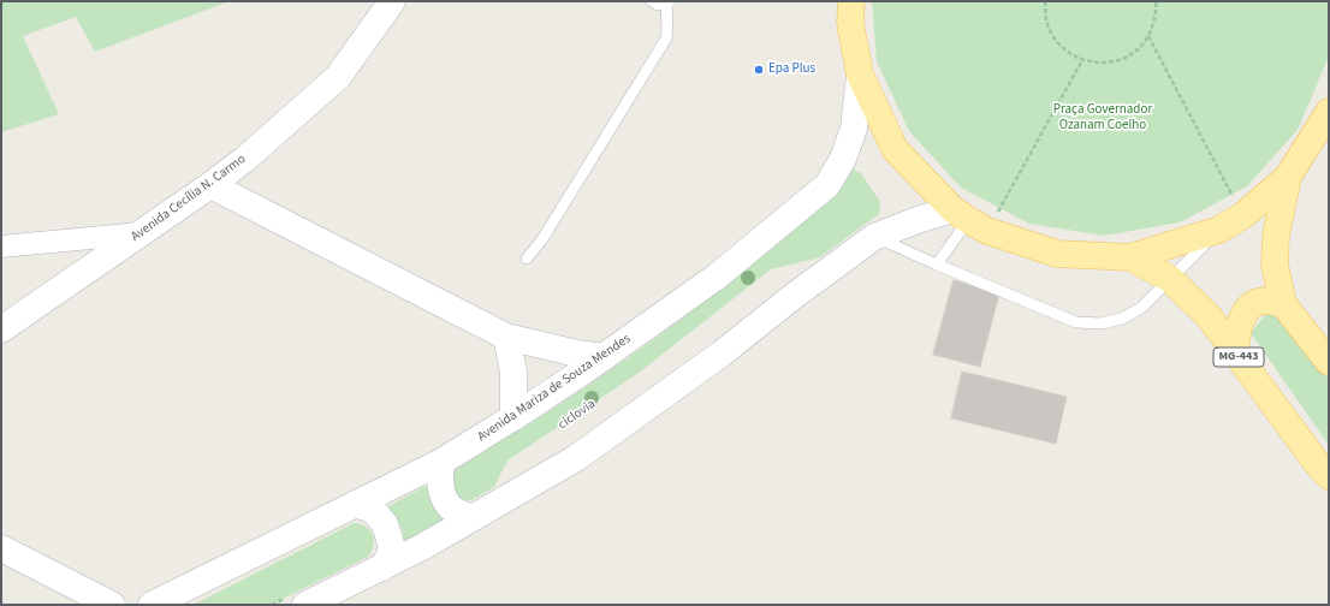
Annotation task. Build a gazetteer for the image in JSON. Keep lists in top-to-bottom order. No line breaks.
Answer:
{"streets":{"main road":["Avenida Cecília N. Carmo","MG-443","Avenida Mariza de Souza Mendes"]},"parks":["Praça Governador Ozanam Coelho"],"places":["Epa Plus"]}
